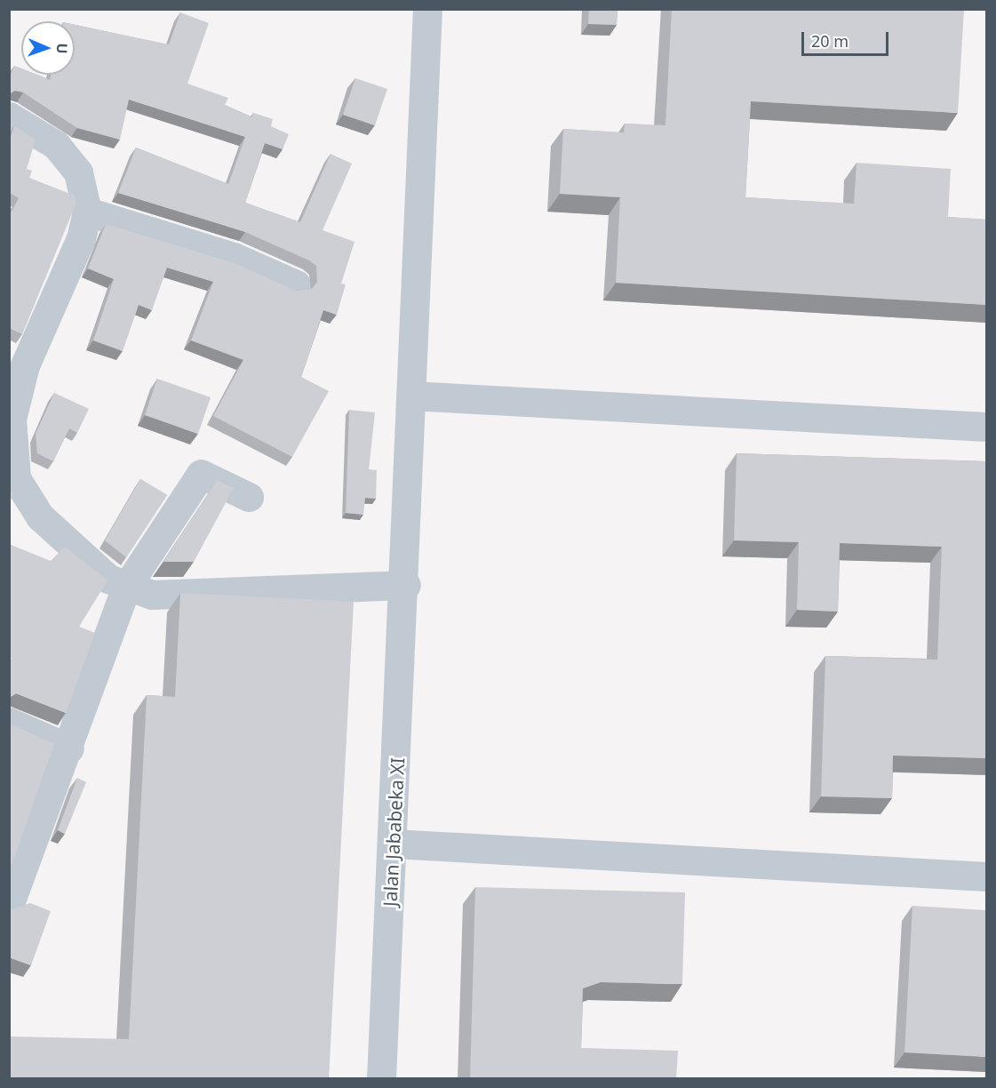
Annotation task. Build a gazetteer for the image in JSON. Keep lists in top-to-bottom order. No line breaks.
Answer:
{"streets":{"street":["Jalan Jababeka XI"]},"scale_bar":"20 m","north":"right"}
